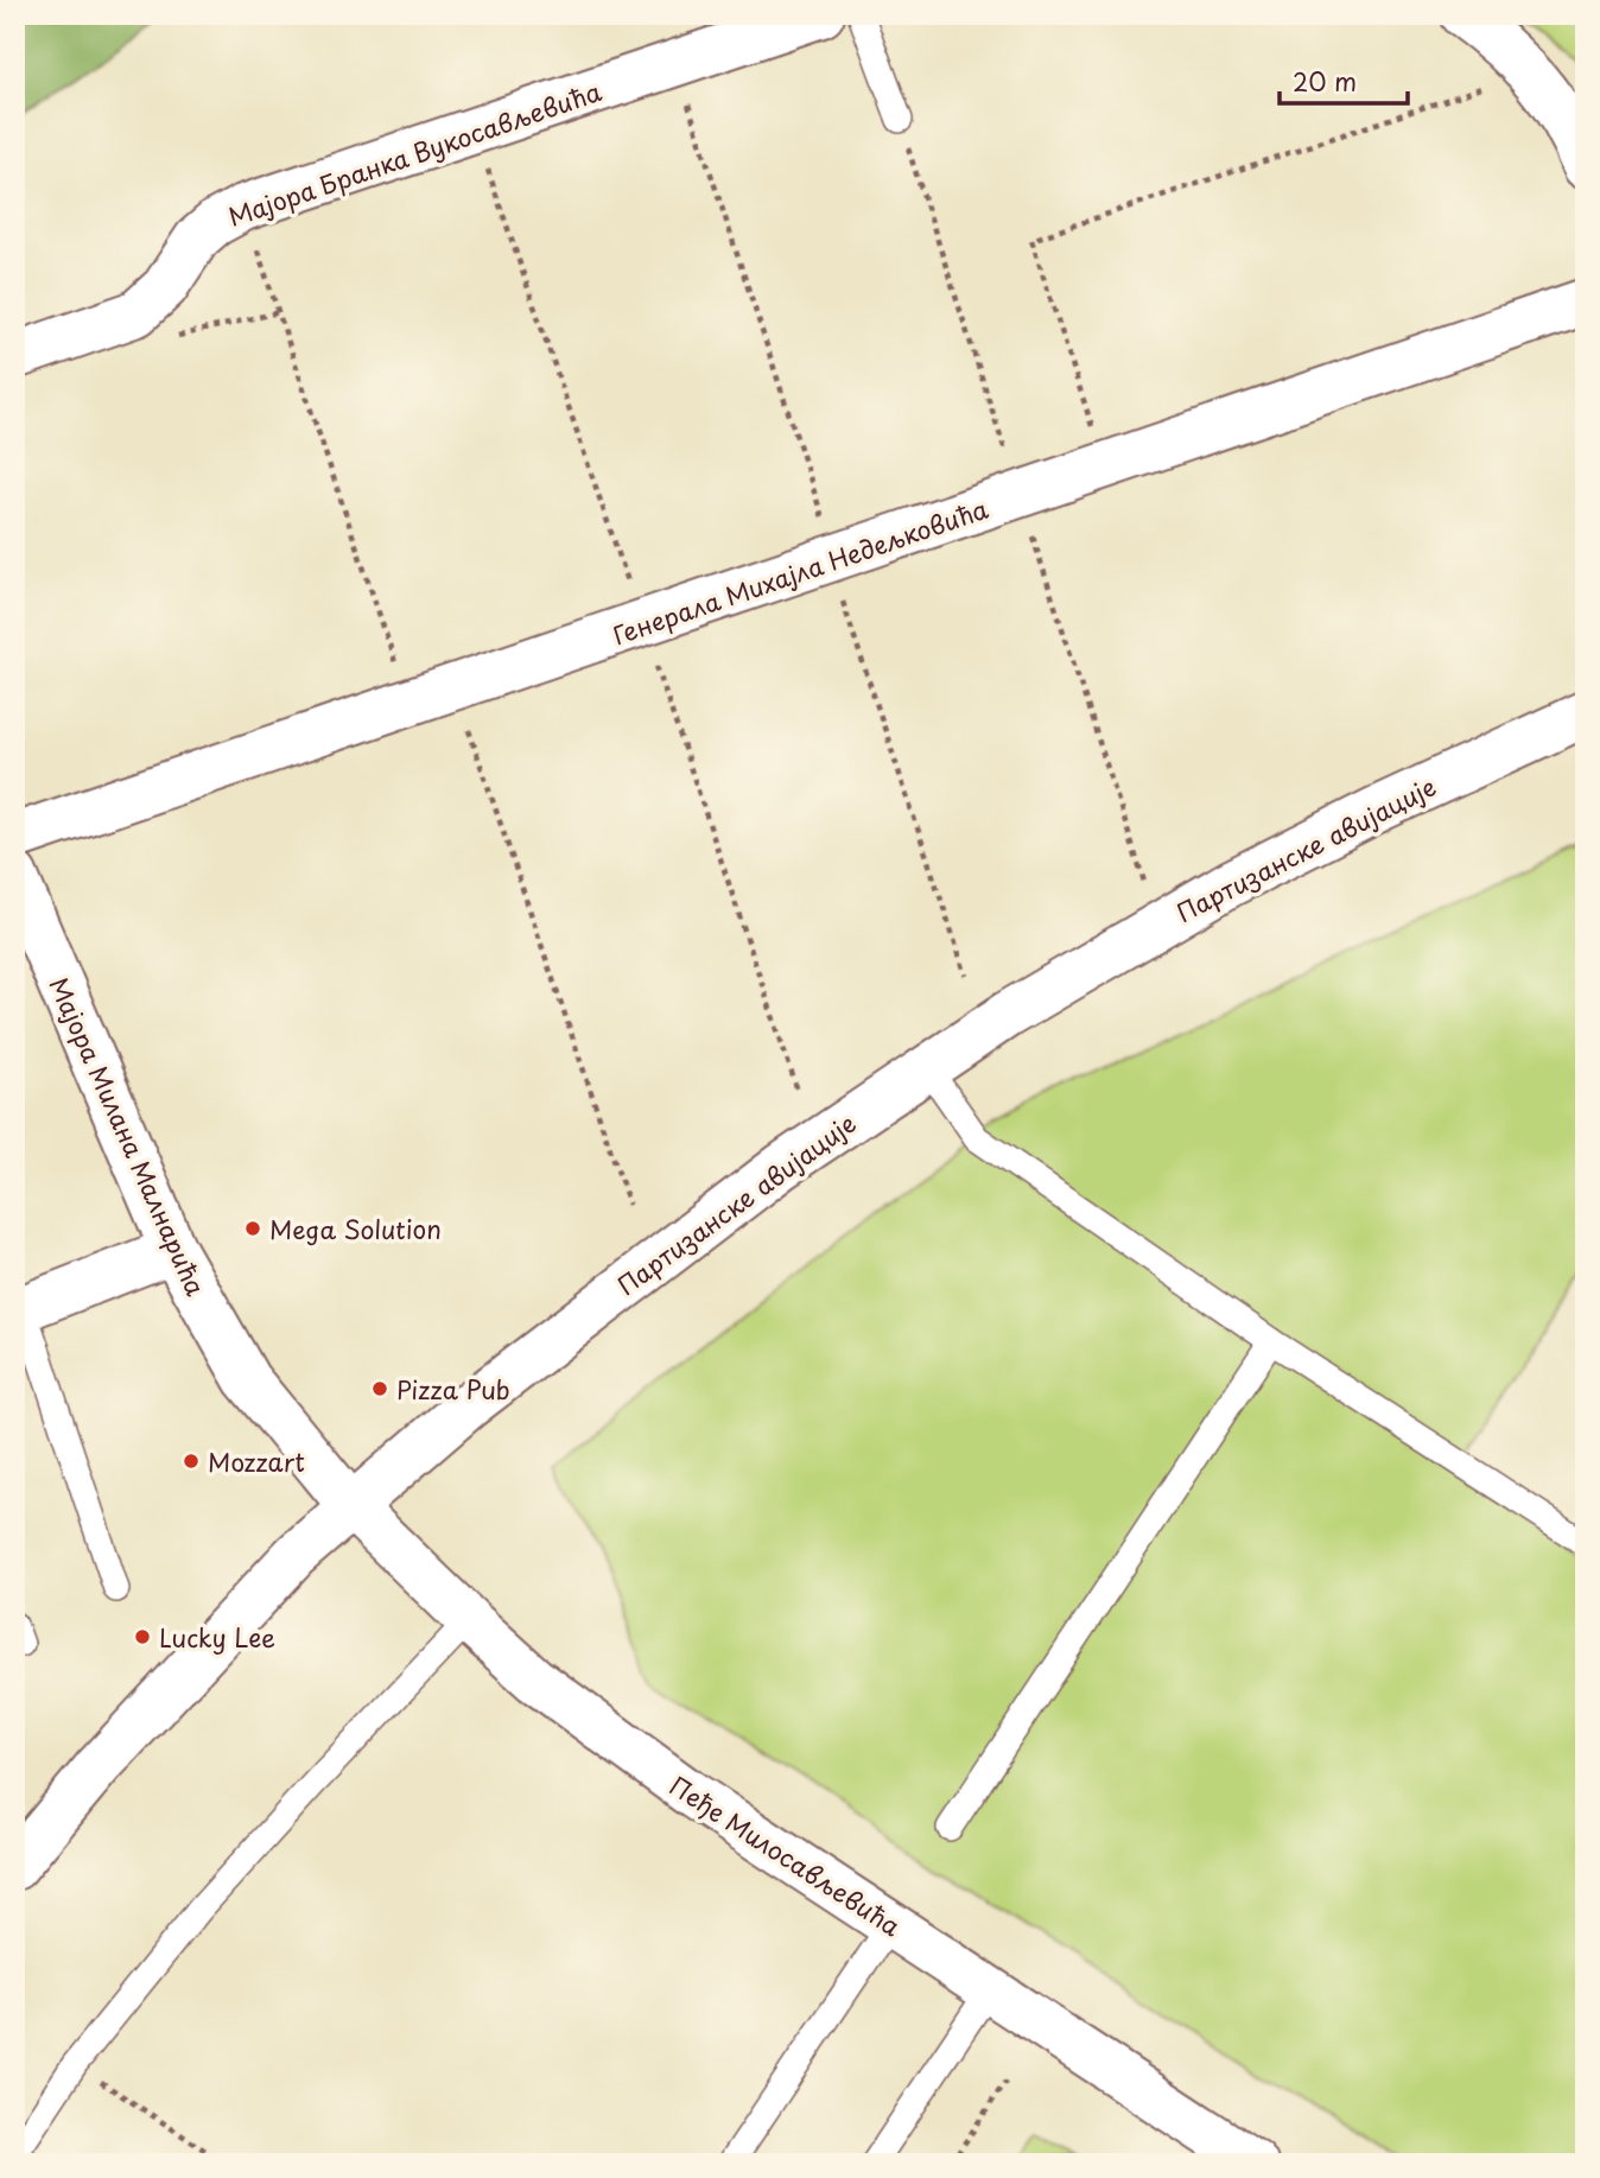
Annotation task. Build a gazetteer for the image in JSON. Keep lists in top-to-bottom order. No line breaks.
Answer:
{"streets":{"street":["Мајора Бранка Вукосављевића","Генерала Михајла Недељковића","Партизанске авијације","Мајора Милана Малнарића","Пеђе Милосављевића"]},"crossings":[["Партизанске авијације","Мајора Милана Малнарића"],["Партизанске авијације","Пеђе Милосављевића"],["Мајора Милана Малнарића","Пеђе Милосављевића"]],"places":["Mega Solution","Pizza Pub","Mozzart","Lucky Lee"],"scale_bar":"20 m"}
